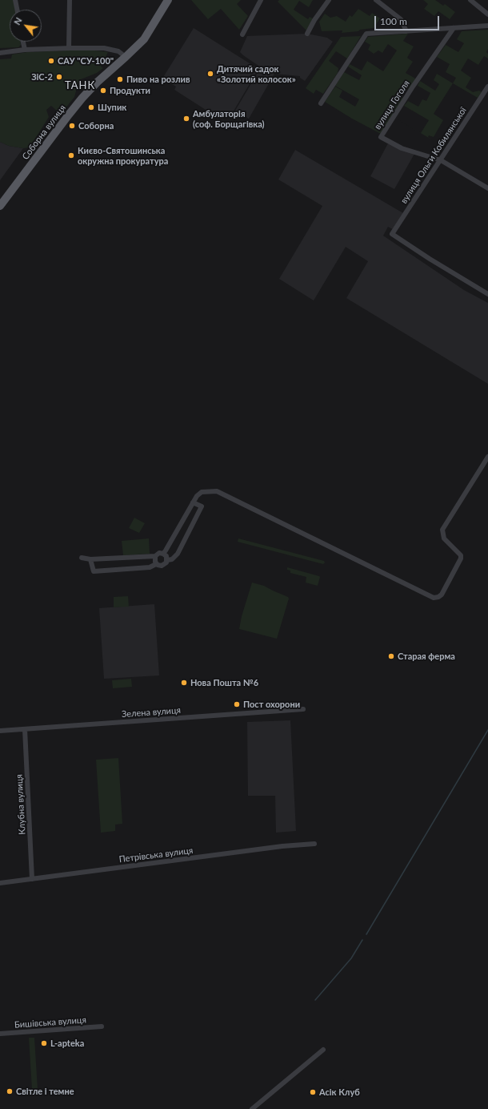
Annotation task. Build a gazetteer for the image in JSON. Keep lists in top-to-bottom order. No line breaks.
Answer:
{"streets":{"main road":["Соборна вулиця"],"street":["вулиця Гоголя","вулиця Ольги Кобилянської","Зелена вулиця","Клубна вулиця","Петрівська вулиця","Бишівська вулиця"]},"crossings":[["вулиця Гоголя","вулиця Ольги Кобилянської"],["Зелена вулиця","Клубна вулиця"],["Клубна вулиця","Петрівська вулиця"]],"districts":["ТАНК"],"places":["САУ \"СУ-100\"","Дитячий садок «Золотий колосок»","ЗіС-2","Пиво на розлив","Продукти","Шупик","Амбулаторія (соф. Борщагівка)","Соборна","Києво-Святошинська окружна прокуратура","Старая ферма","Нова Пошта №6","Пост охорони","L-apteka","Світле і темне","Асік Клуб"],"scale_bar":"100 m","north":"top left"}
